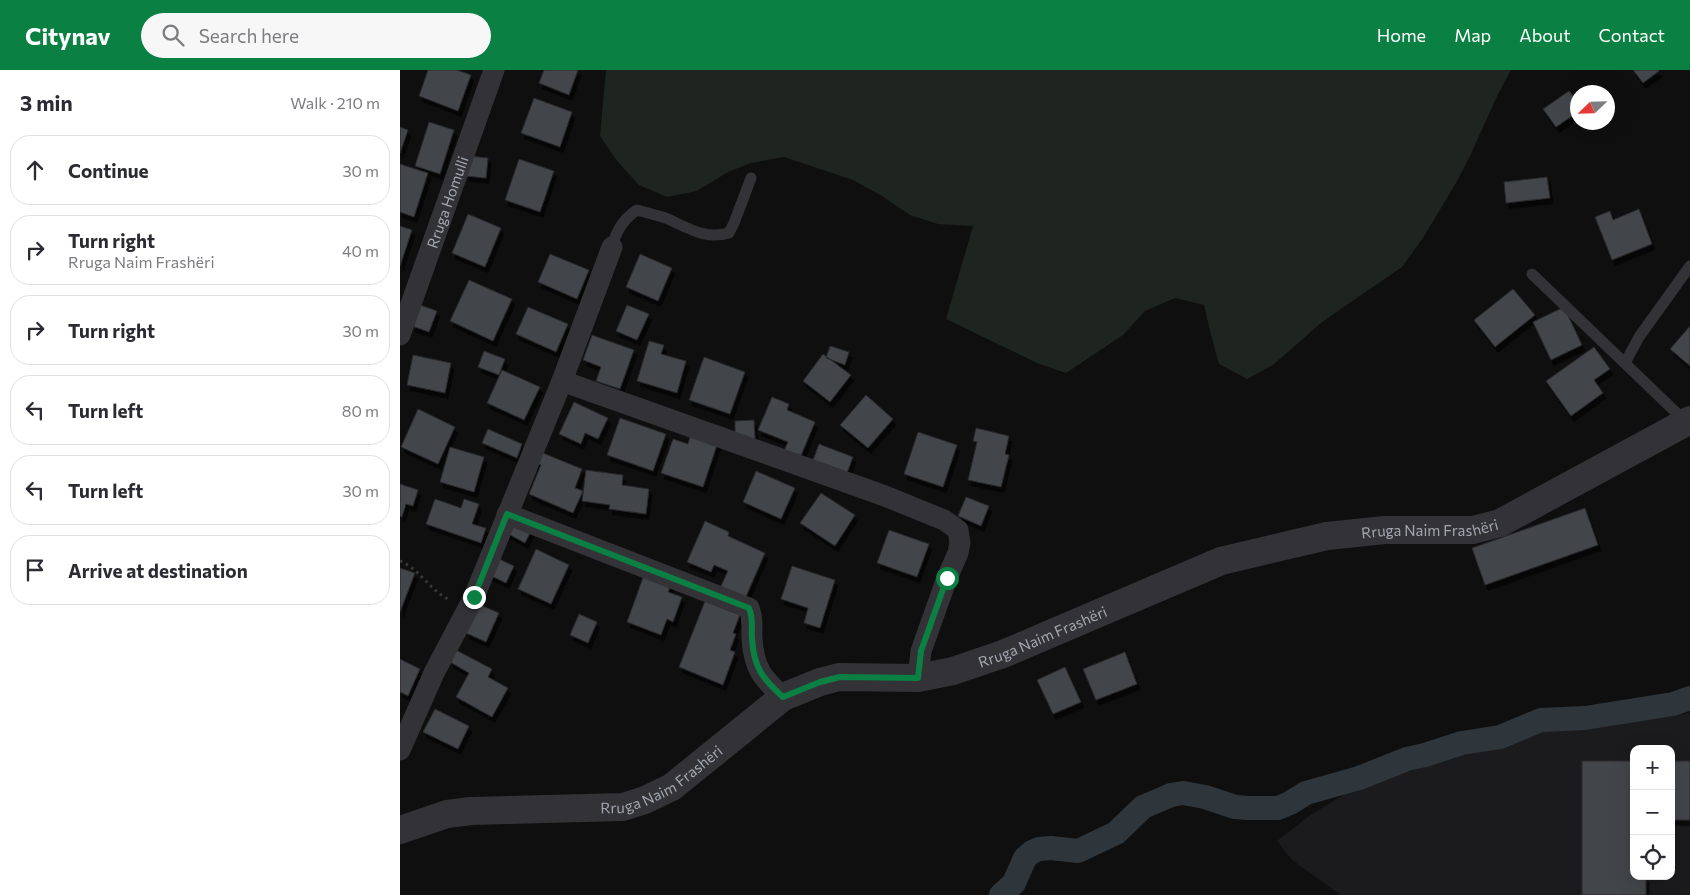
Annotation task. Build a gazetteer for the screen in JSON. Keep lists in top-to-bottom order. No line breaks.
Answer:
{"streets":{"street":["Rruga Homulli","Rruga Naim Frashëri"]},"north":"bottom left","page":{"header":"Citynav","search":"Search here","nav":["Home","Map","About","Contact"],"heading":["3 min","Walk · 210 m"],"list":[["Continue","30 m"],["Turn right","Rruga Naim Frashëri","40 m"],["Turn right","30 m"],["Turn left","80 m"],["Turn left","30 m"],"Arrive at destination"],"map_buttons":["+","−"]}}
